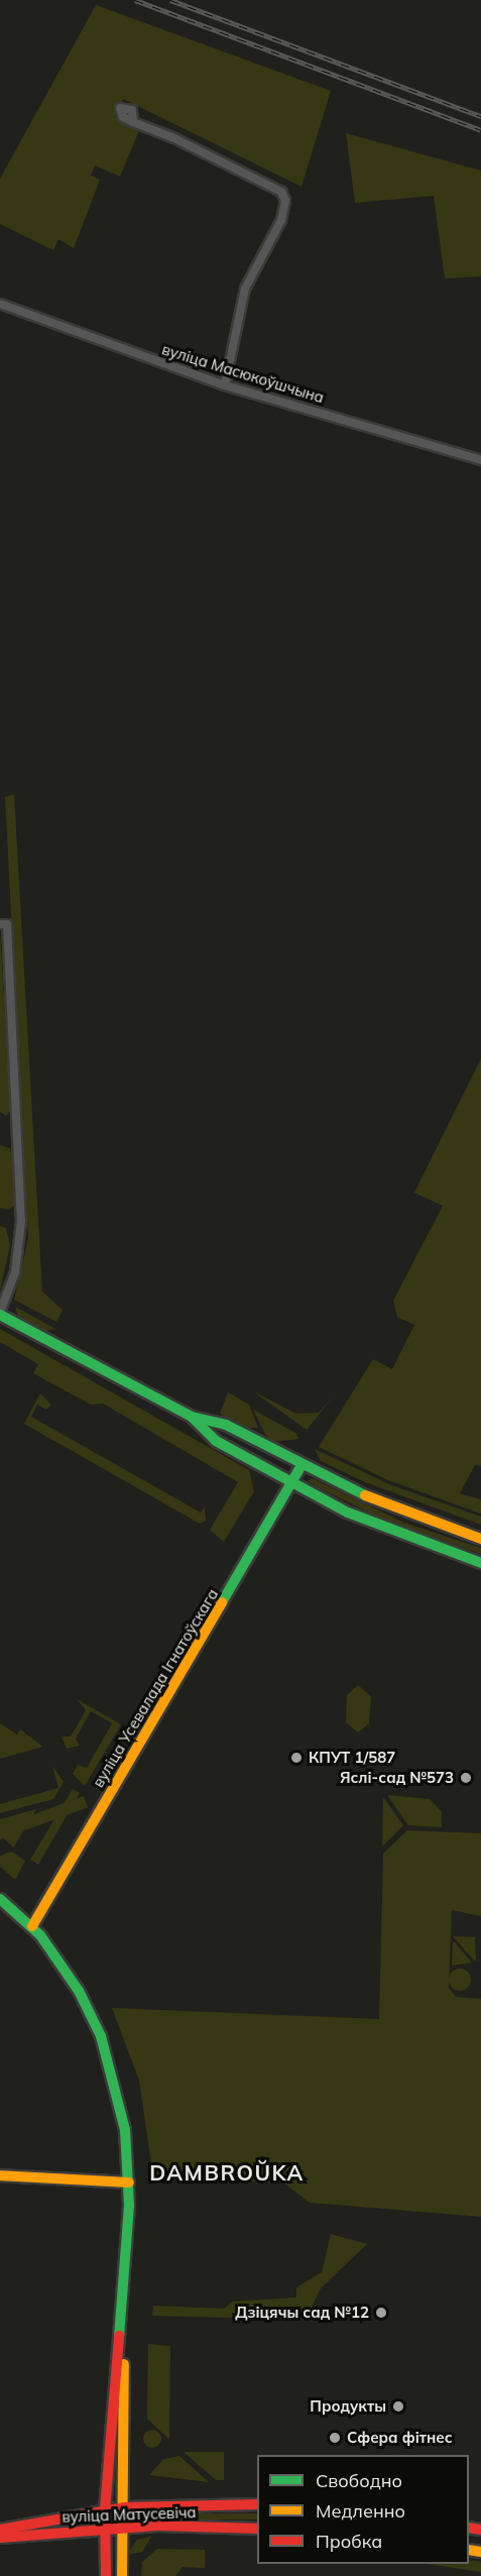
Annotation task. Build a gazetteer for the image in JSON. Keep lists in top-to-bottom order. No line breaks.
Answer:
{"streets":{"main road":["вуліца Усевалада Ігнатоўскага","вуліца Матусевіча"],"street":["вуліца Масюкоўшчына"]},"districts":["DAMBROŬKA"],"places":["КПУТ 1/587","Яслі-сад №573","Дзіцячы сад №12","Продукты","Сфера фітнес"],"legend":["Свободно","Медленно","Пробка"]}
